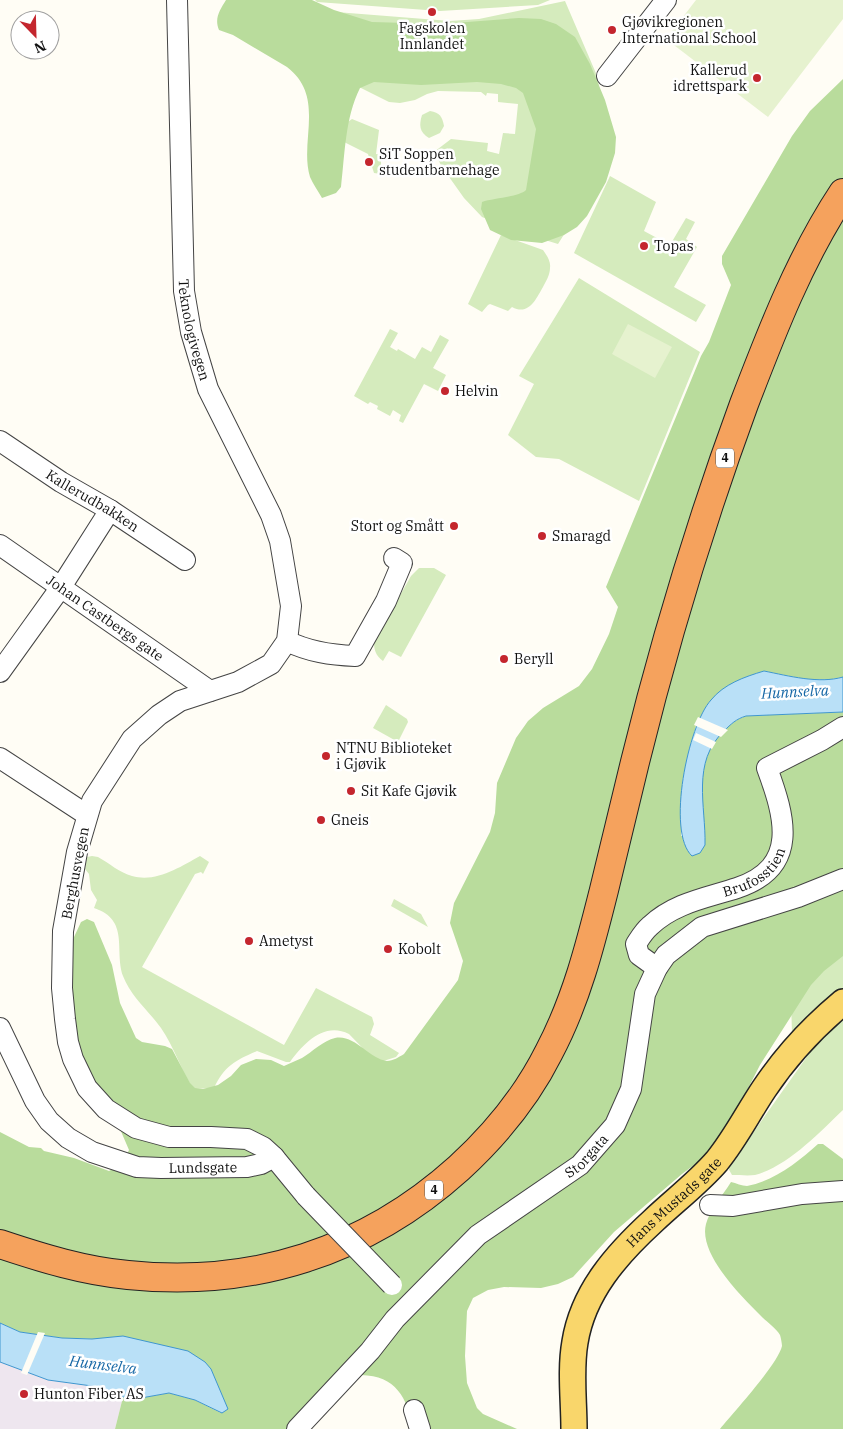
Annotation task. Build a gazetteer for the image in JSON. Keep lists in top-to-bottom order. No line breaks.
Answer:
{"streets":{"highway":["4"],"main road":["Hans Mustads gate"],"street":["Teknologivegen","Kallerudbakken","Johan Castbergs gate","Brufosstien","Berghusvegen","Storgata","Lundsgate"]},"crossings":[["Teknologivegen","Berghusvegen"],["Johan Castbergs gate","Berghusvegen"],["Brufosstien","Storgata"],["Berghusvegen","Lundsgate"]],"water":["Hunnselva"],"places":["Fagskolen Innlandet","Gjøvikregionen International School","Kallerud idrettspark","SiT Soppen studentbarnehage","Topas","Helvin","Stort og Smått","Smaragd","Beryll","NTNU Biblioteket i Gjøvik","Sit Kafe Gjøvik","Gneis","Ametyst","Kobolt","Hunton Fiber AS"],"north":"bottom right"}
